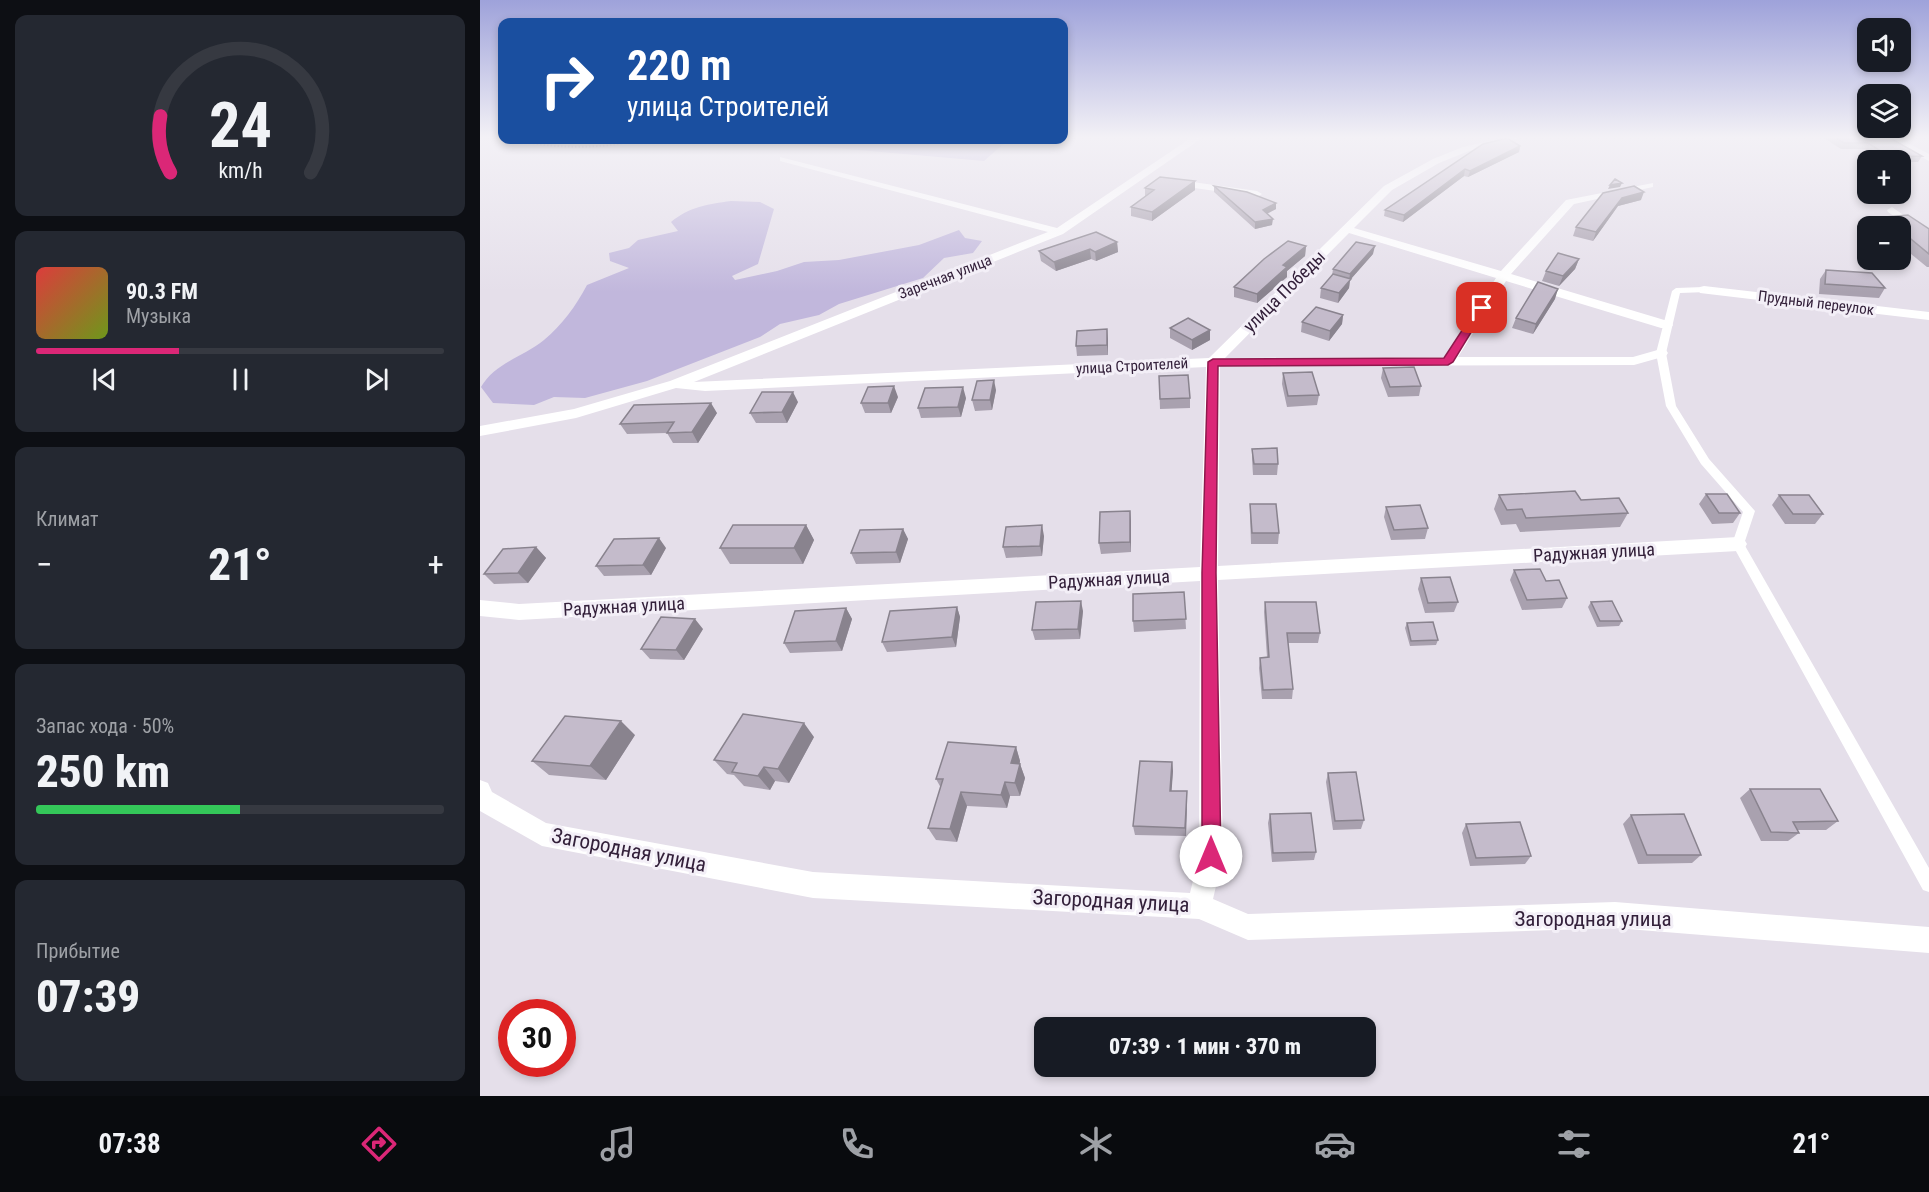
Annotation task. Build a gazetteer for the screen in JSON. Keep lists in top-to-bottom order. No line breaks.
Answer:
{"streets":{"street":["Заречная улица","улица Победы","Прудный переулок","улица Строителей","Радужная улица","Загородная улица"]},"crossings":[["Заречная улица","улица Строителей"],["улица Победы","улица Строителей"]],"page":{"map_buttons":["+","−"],"turn":["220 m","улица Строителей"],"song":["90.3 FM","Музыка"],"tile":["Климат",["Запас хода · 50%","250 km"],["Прибытие","07:39"]],"heat":["−","21°","+"],"limit":"30","trip":"07:39 · 1 мин · 370 m","tabs":["07:38","21°"],"gauge":["24","km/h"]}}
